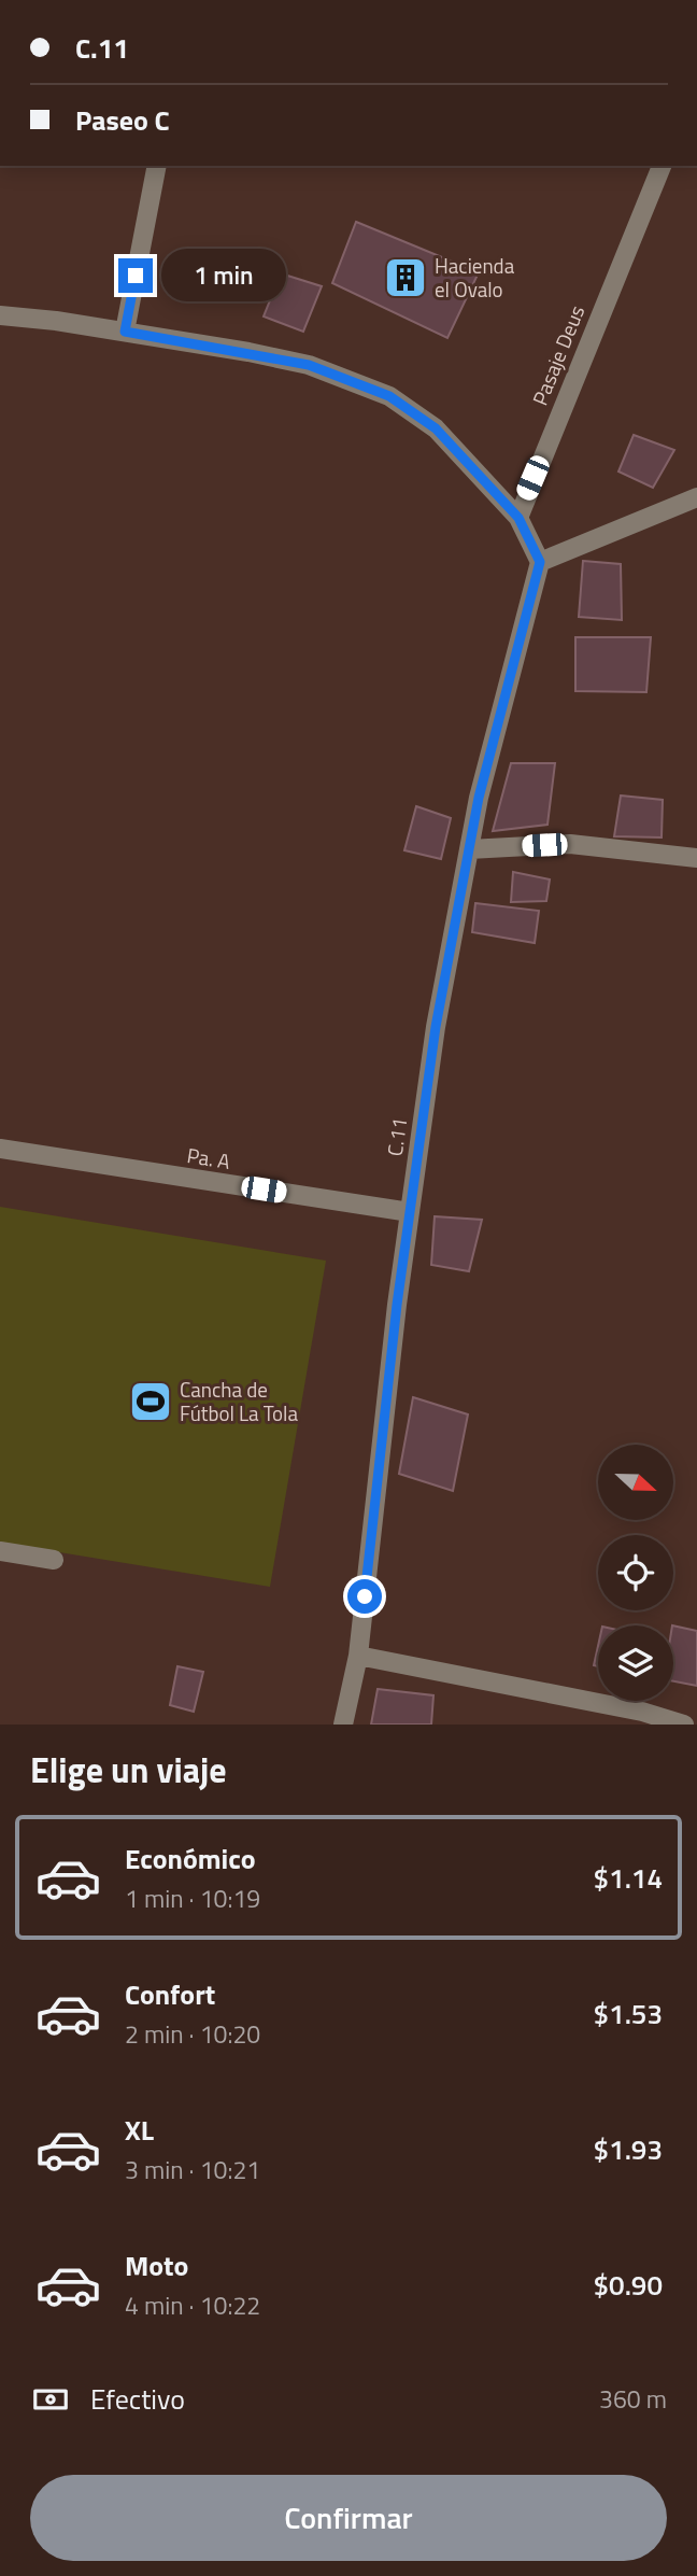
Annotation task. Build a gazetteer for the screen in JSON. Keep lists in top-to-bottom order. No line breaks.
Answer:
{"streets":{"street":["Pasaje Deus","C.11","Pa. A"]},"crossings":[["C.11","Pa. A"]],"places":{"building":["Hacienda el Ovalo"],"sports":["Cancha de Fútbol La Tola"]},"north":"right","page":{"banner":["C.11","Paseo C"],"bubble":"1 min","heading":"Elige un viaje","list":[{"name":"Económico","note":"1 min · 10:19","value":"$1.14"},{"name":"Confort","note":"2 min · 10:20","value":"$1.53"},{"name":"XL","note":"3 min · 10:21","value":"$1.93"},{"name":"Moto","note":"4 min · 10:22","value":"$0.90"}],"pay":["Efectivo","360 m"],"buttons":"Confirmar"}}
